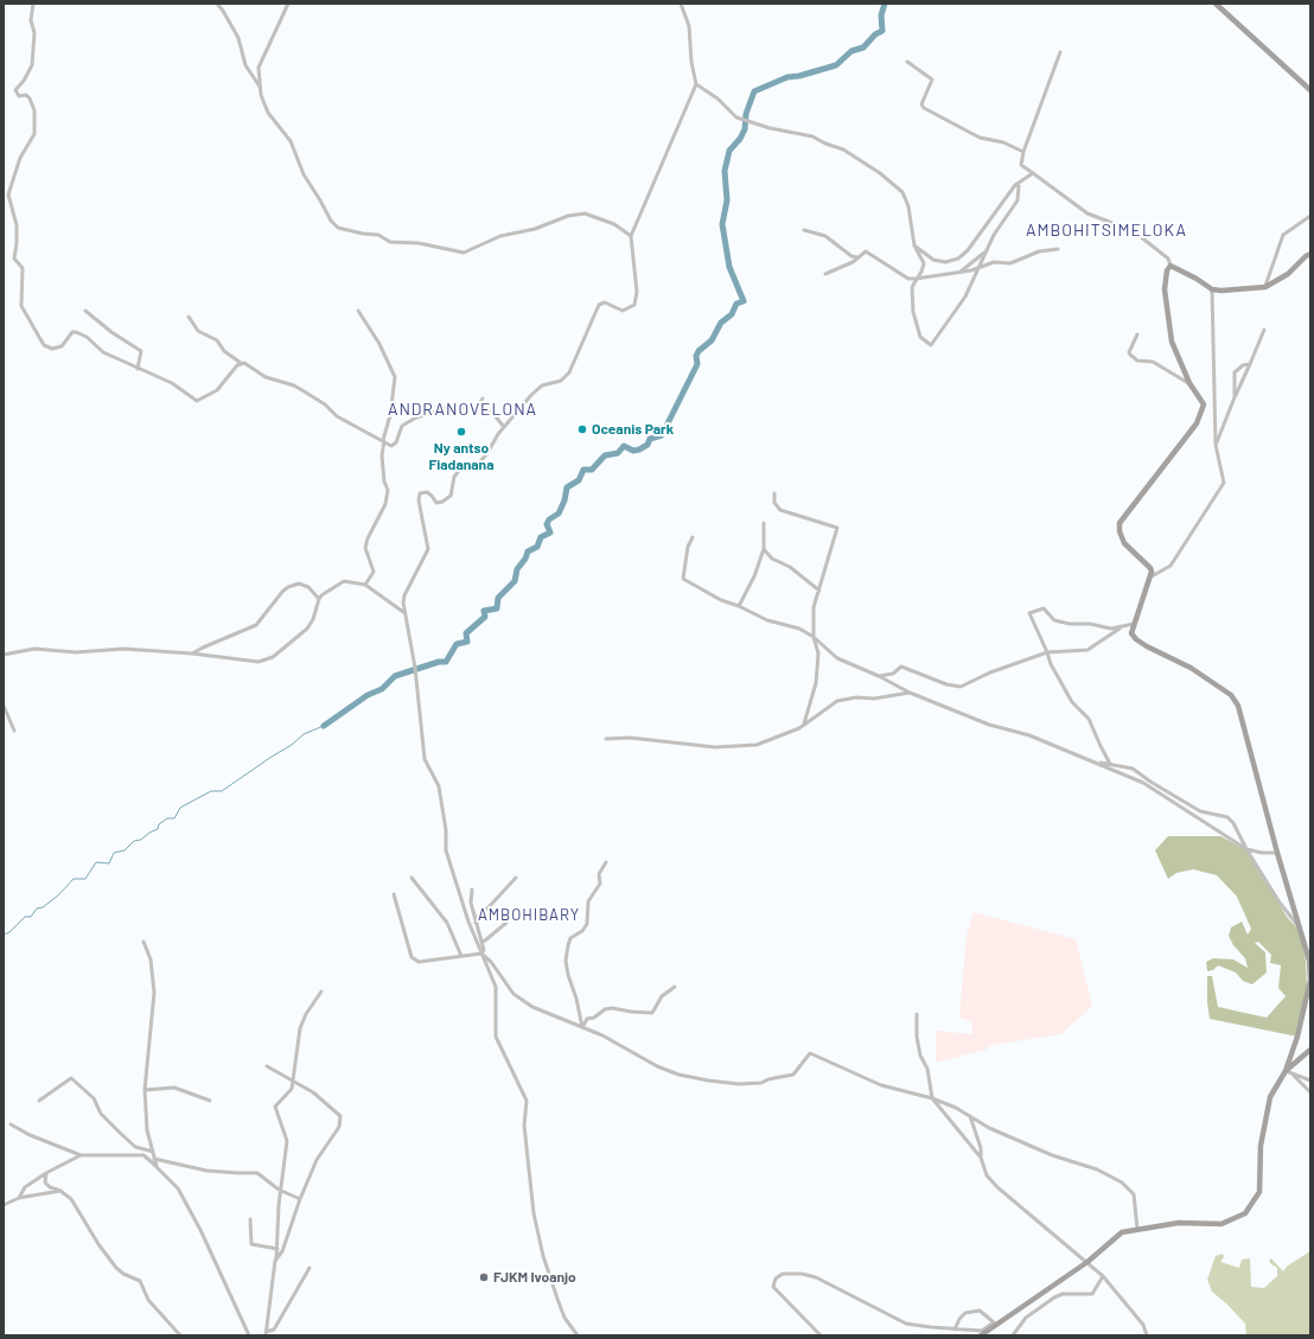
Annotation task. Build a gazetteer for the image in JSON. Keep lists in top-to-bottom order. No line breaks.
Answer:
{"districts":["AMBOHITSIMELOKA","ANDRANOVELONA","AMBOHIBARY"],"places":["Oceanis Park","Ny antso Fiadanana","FJKM Ivoanjo"]}
